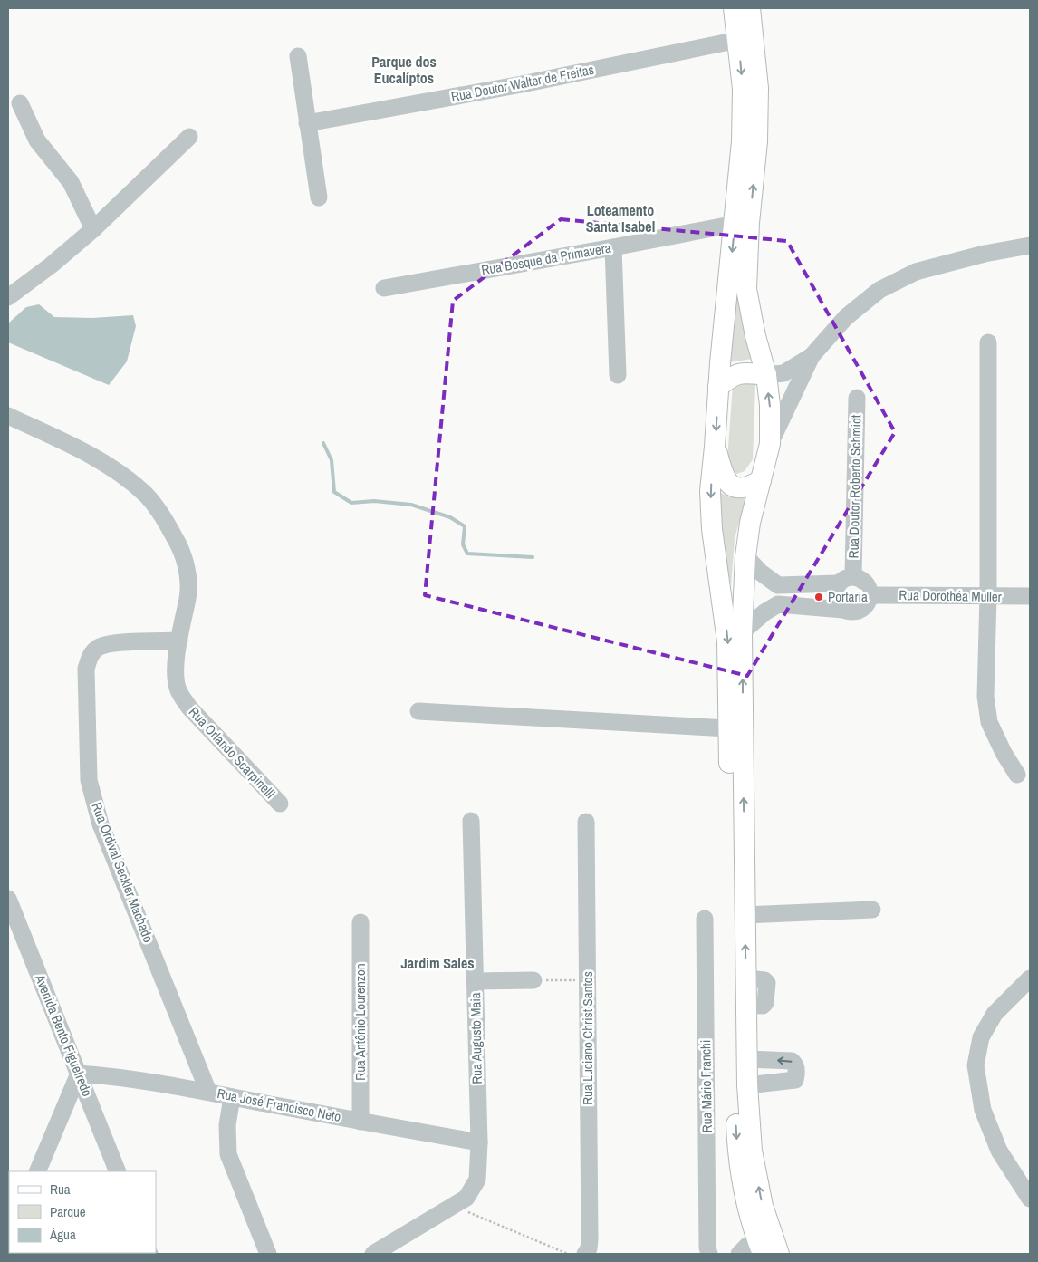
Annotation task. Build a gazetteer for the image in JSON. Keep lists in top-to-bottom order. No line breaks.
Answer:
{"streets":{"street":["Rua Doutor Walter de Freitas","Rua Bosque da Primavera","Rua Doutor Roberto Schmidt","Rua Dorothéa Muller","Rua Orlando Scarpinelli","Rua Ordival Seckler Machado","Rua Antônio Lourenzon","Avenida Bento Figueiredo","Rua Augusto Maia","Rua Luciano Christ Santos","Rua Mário Franchi","Rua José Francisco Neto"]},"crossings":[["Rua Doutor Roberto Schmidt","Rua Dorothéa Muller"],["Rua Orlando Scarpinelli","Rua Ordival Seckler Machado"],["Rua Ordival Seckler Machado","Rua José Francisco Neto"],["Rua Antônio Lourenzon","Rua José Francisco Neto"],["Avenida Bento Figueiredo","Rua José Francisco Neto"],["Rua Augusto Maia","Rua José Francisco Neto"]],"districts":["Parque dos Eucalíptos","Loteamento Santa Isabel","Jardim Sales"],"places":["Portaria"],"legend":["Rua","Parque","Água"]}
